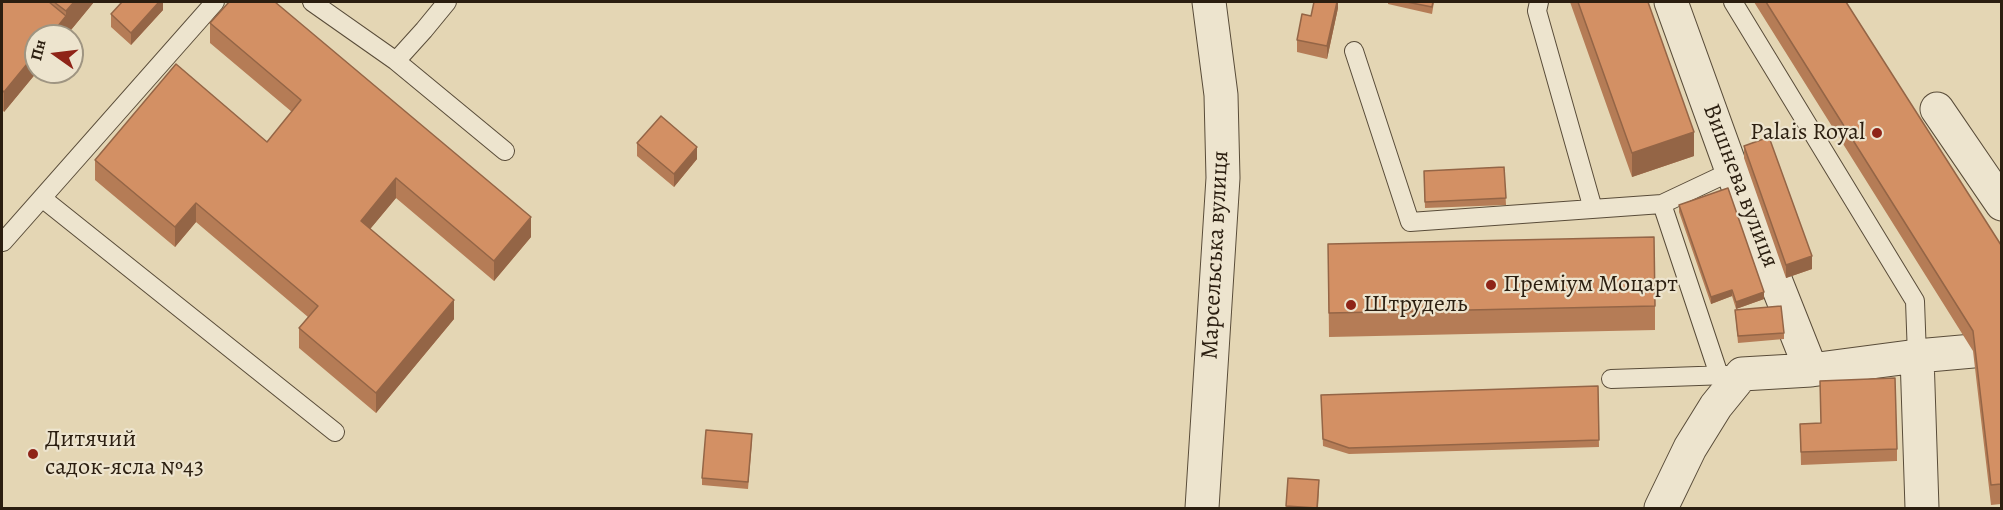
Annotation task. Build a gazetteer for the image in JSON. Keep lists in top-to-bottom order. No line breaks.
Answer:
{"streets":{"street":["Вишнева вулиця","Марсельська вулиця"]},"places":["Palais Royal","Преміум Моцарт","Штрудель","Дитячий садок-ясла №43"],"north":"left"}
